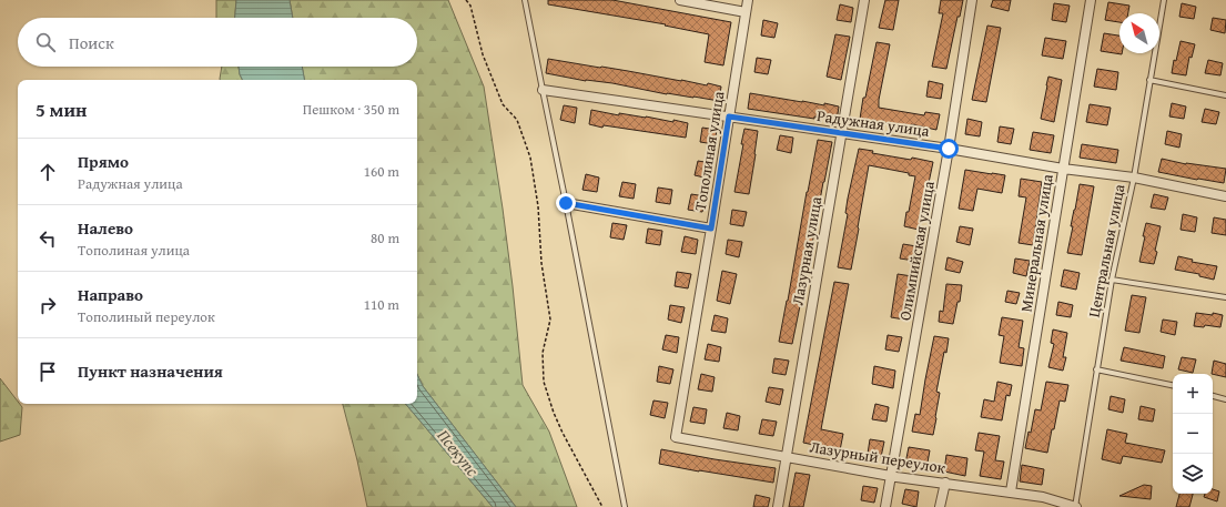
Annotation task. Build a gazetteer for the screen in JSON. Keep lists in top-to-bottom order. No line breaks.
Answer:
{"streets":{"street":["Радужная улица","Тополиная улица","Минеральная улица","Лазурная улица","Олимпийская улица","Лазурный переулок"],"lane":["Центральная улица"]},"crossings":[["Радужная улица","Тополиная улица"],["Радужная улица","Минеральная улица"],["Радужная улица","Лазурная улица"],["Радужная улица","Олимпийская улица"],["Радужная улица","Центральная улица"],["Тополиная улица","Лазурный переулок"],["Минеральная улица","Лазурный переулок"],["Лазурная улица","Лазурный переулок"],["Олимпийская улица","Лазурный переулок"],["Центральная улица","Лазурный переулок"]],"water":["Псекупс"],"north":"top left","page":{"search":"Поиск","heading":["5 мин","Пешком · 350 m"],"list":[["Прямо","Радужная улица","160 m"],["Налево","Тополиная улица","80 m"],["Направо","Тополиный переулок","110 m"],"Пункт назначения"],"map_buttons":["+","−"]}}
